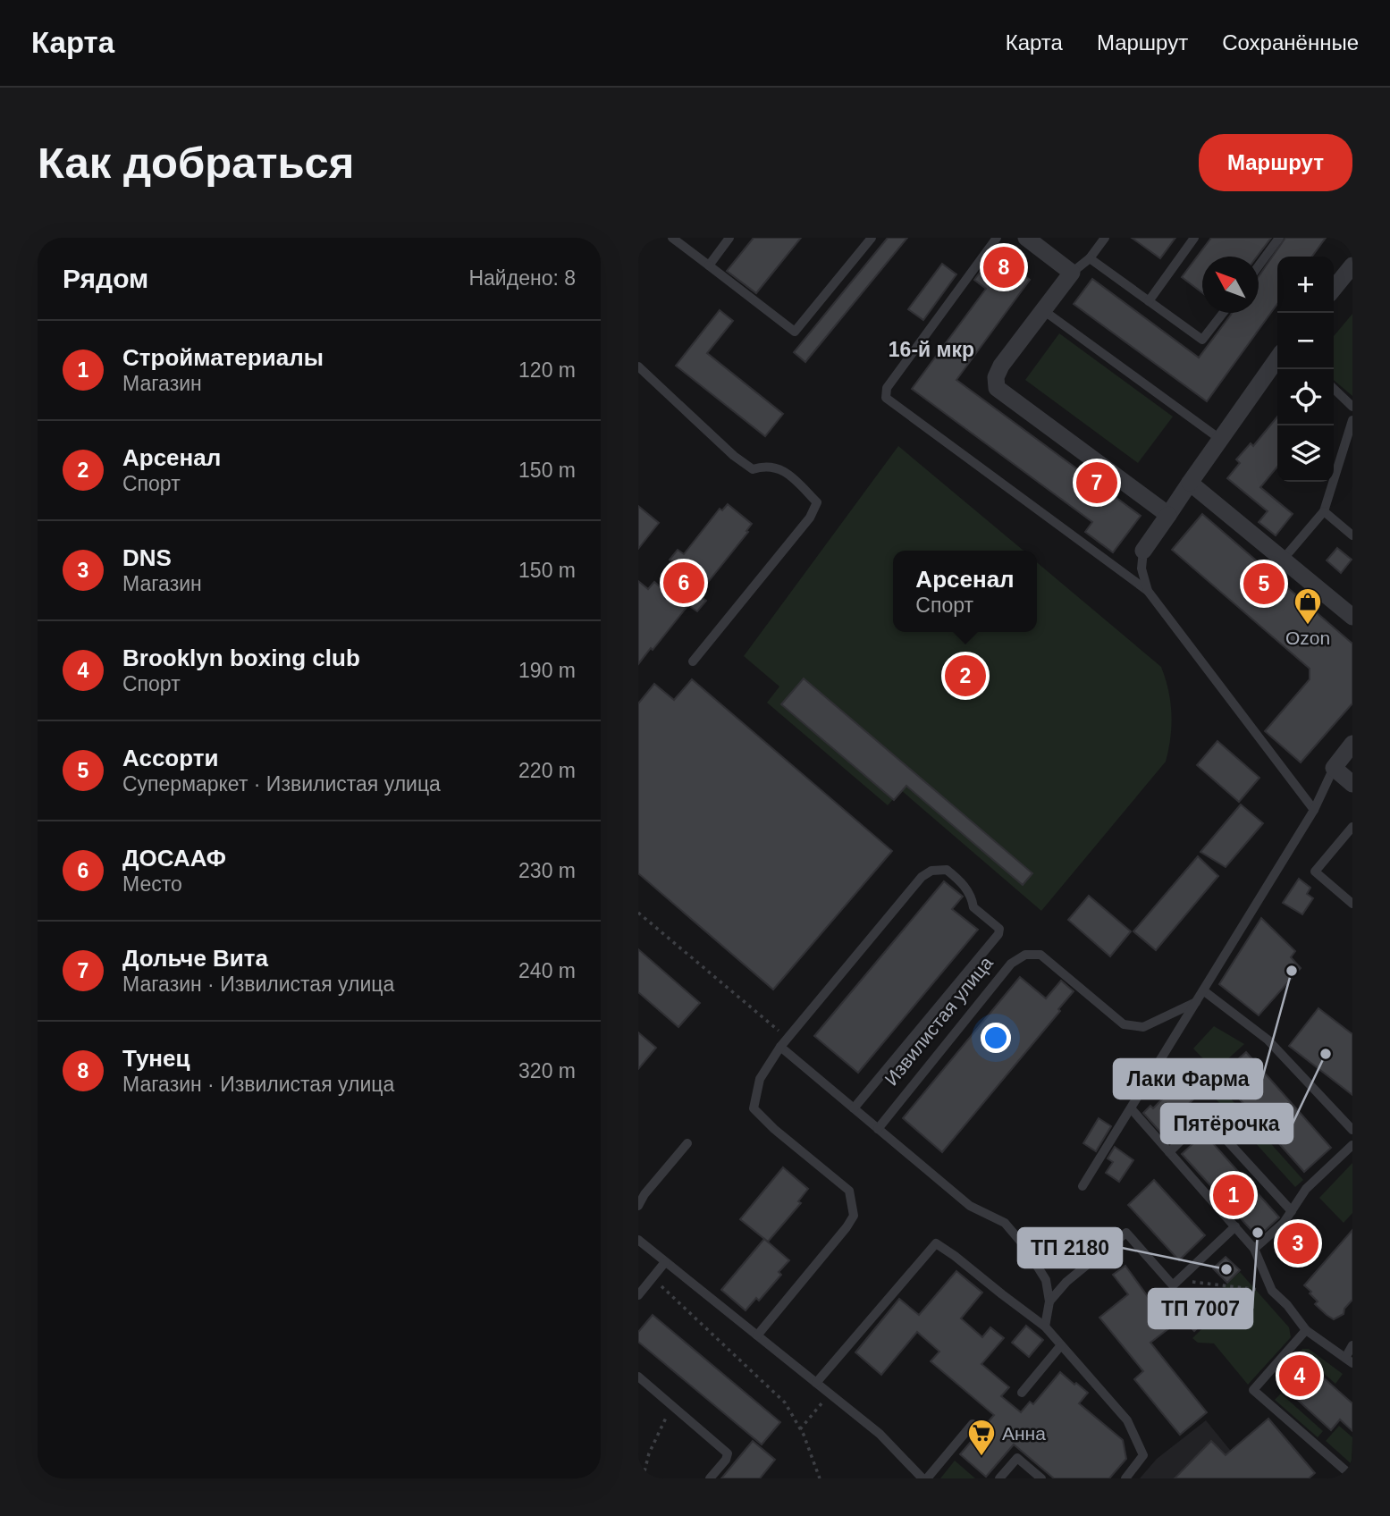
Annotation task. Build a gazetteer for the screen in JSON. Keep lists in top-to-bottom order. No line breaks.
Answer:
{"streets":{"lane":["Извилистая улица"]},"districts":["16-й мкр"],"places":{"shop":["Ozon"],"other":["Лаки Фарма","Пятёрочка","ТП 7007","ТП 2180"],"supermarket":["Анна"]},"north":"top left","page":{"header":"Карта","nav":["Карта","Маршрут","Сохранённые"],"buttons":"Маршрут","title":"Как добраться","heading":["Рядом","Найдено: 8"],"pins":["8","7","6","5","2","1","3","4"],"map_buttons":["+","−"],"list":[{"mark":"1","name":"Стройматериалы","note":"Магазин","value":"120 m"},{"mark":"2","name":"Арсенал","note":"Спорт","value":"150 m"},{"mark":"3","name":"DNS","note":"Магазин","value":"150 m"},{"mark":"4","name":"Brooklyn boxing club","note":"Спорт","value":"190 m"},{"mark":"5","name":"Ассорти","note":"Супермаркет · Извилистая улица","value":"220 m"},{"mark":"6","name":"ДОСААФ","note":"Место","value":"230 m"},{"mark":"7","name":"Дольче Вита","note":"Магазин · Извилистая улица","value":"240 m"},{"mark":"8","name":"Тунец","note":"Магазин · Извилистая улица","value":"320 m"}],"popup":["Арсенал","Спорт"]}}
